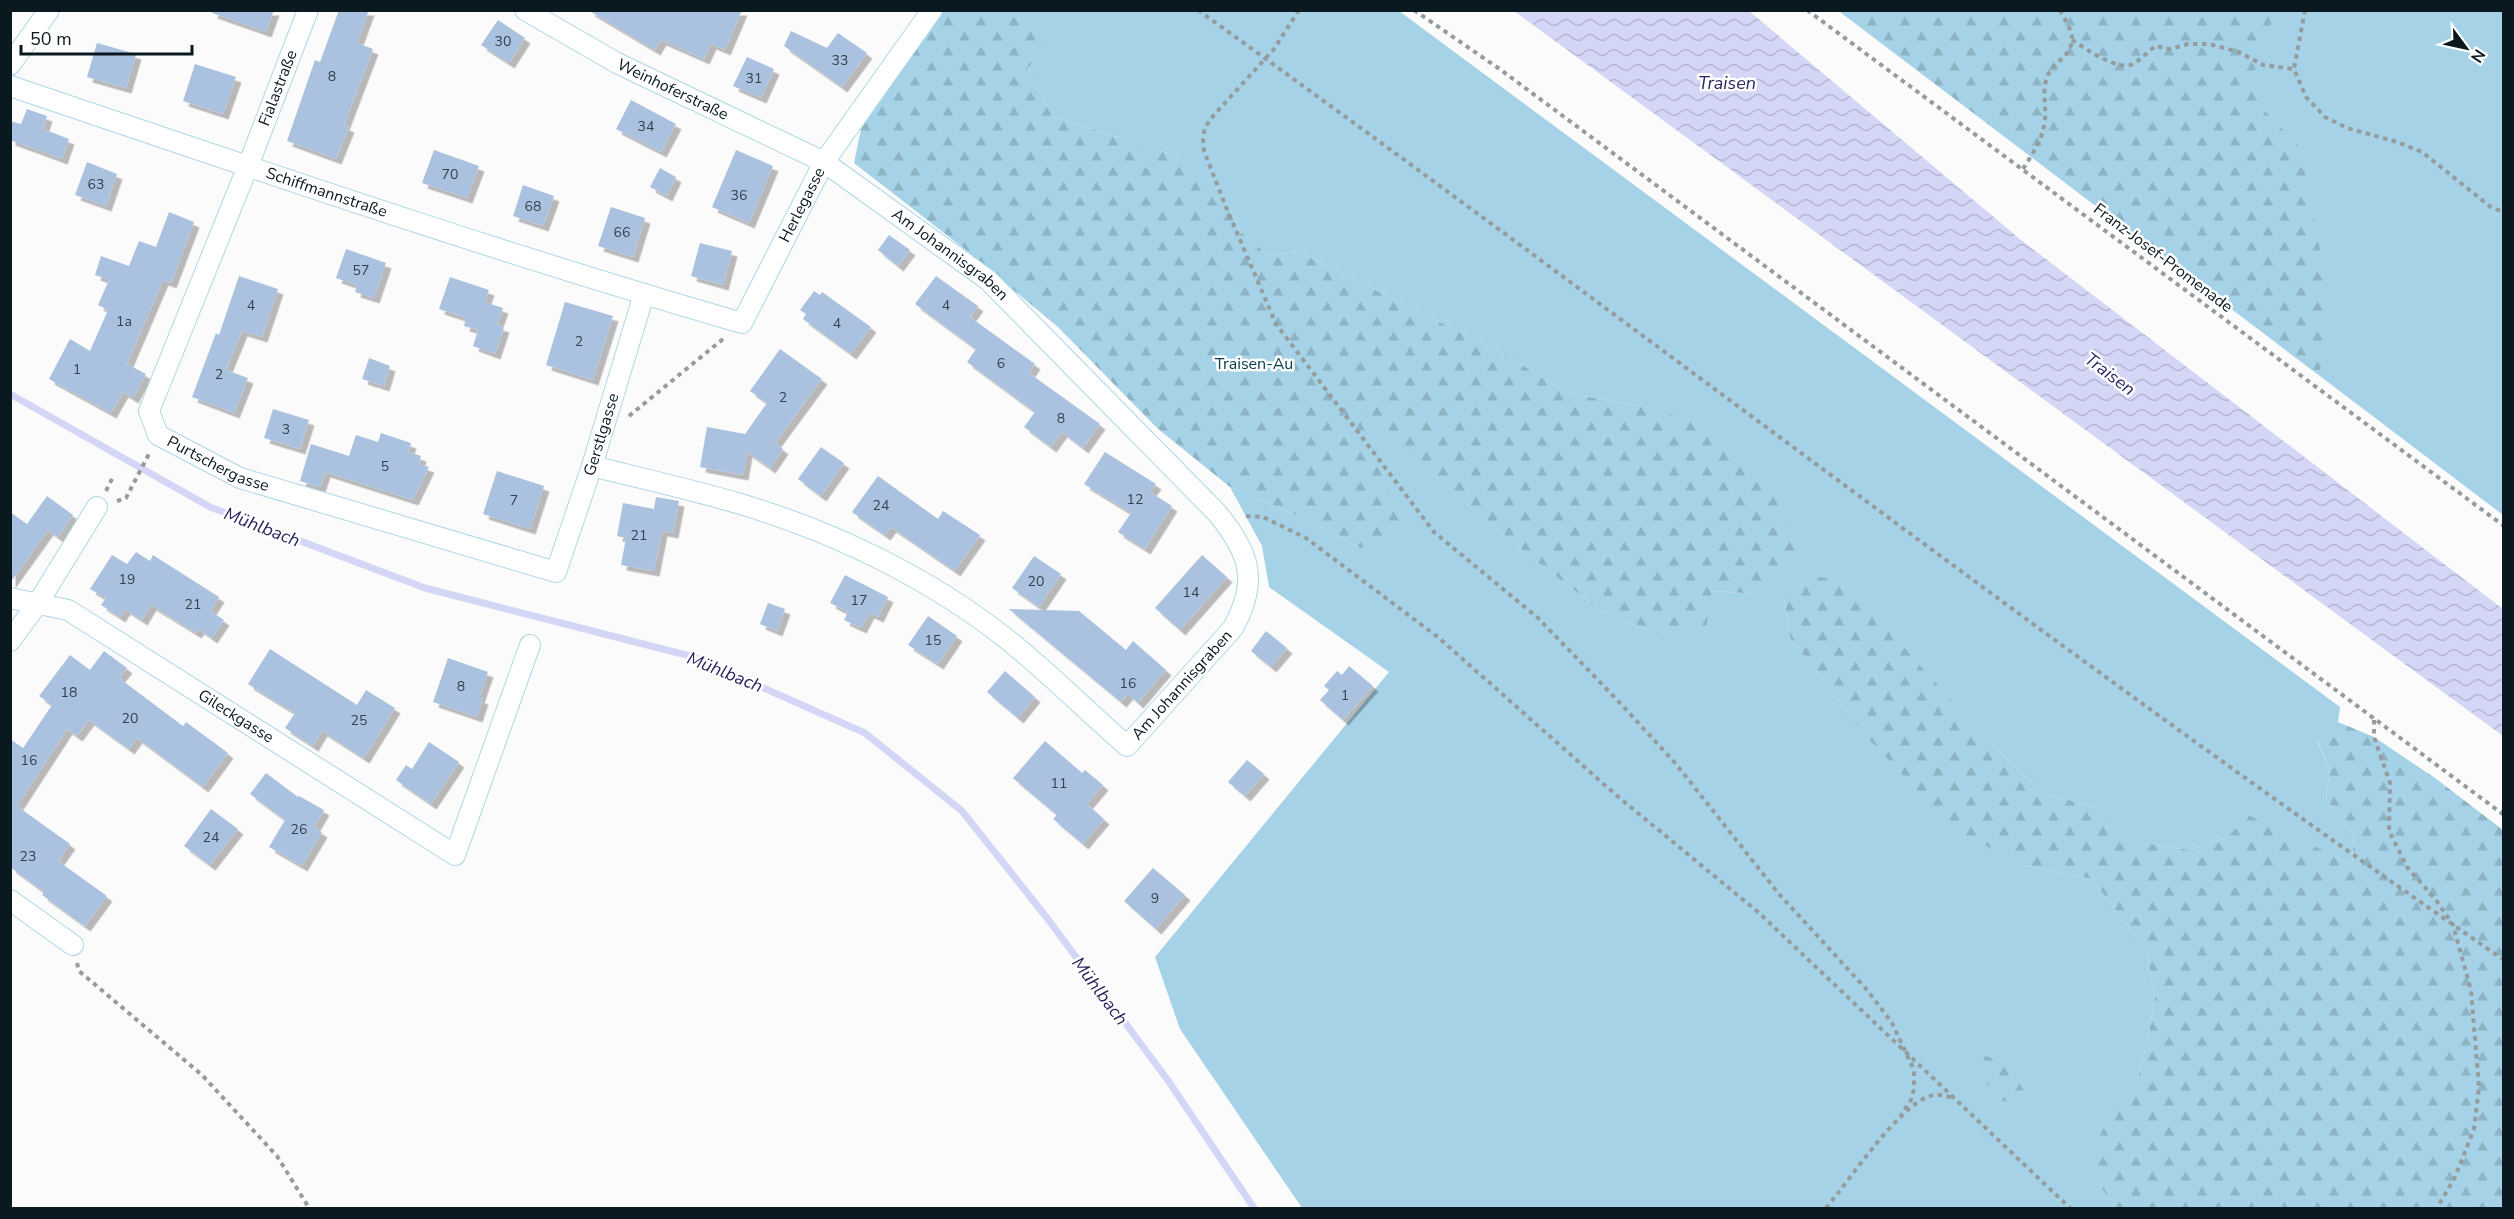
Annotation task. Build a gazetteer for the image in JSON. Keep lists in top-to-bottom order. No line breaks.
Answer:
{"streets":{"street":["Fialastraße","Weinhoferstraße","Schiffmannstraße","Herlegasse","Am Johannisgraben","Gerstlgasse","Purtschergasse","Gileckgasse"],"path":["Franz-Josef-Promenade"]},"crossings":[["Fialastraße","Schiffmannstraße"],["Fialastraße","Purtschergasse"],["Weinhoferstraße","Herlegasse"],["Weinhoferstraße","Am Johannisgraben"],["Schiffmannstraße","Gerstlgasse"],["Schiffmannstraße","Purtschergasse"],["Herlegasse","Am Johannisgraben"],["Am Johannisgraben","Gerstlgasse"],["Gerstlgasse","Purtschergasse"]],"water":["Traisen","Mühlbach"],"parks":["Traisen-Au"],"house_numbers":["30","33","8","31","34","70","63","36","68","66","57","4","4","1a","4","2","6","1","2","2","8","3","5","12","7","24","21","19","20","14","17","21","15","16","8","18","1","20","25","16","11","26","24","23","9"],"scale_bar":"50 m","north":"bottom right"}
